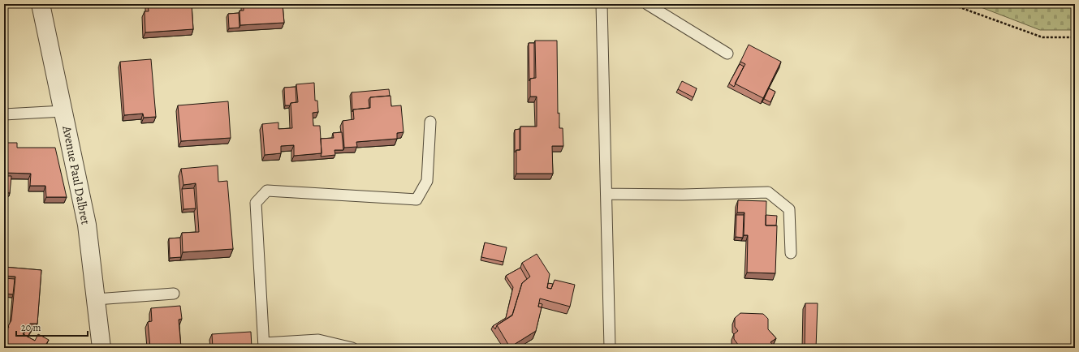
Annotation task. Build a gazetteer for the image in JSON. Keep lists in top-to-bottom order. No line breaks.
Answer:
{"streets":{"street":["Avenue Paul Dalbret"]},"scale_bar":"20 m"}
